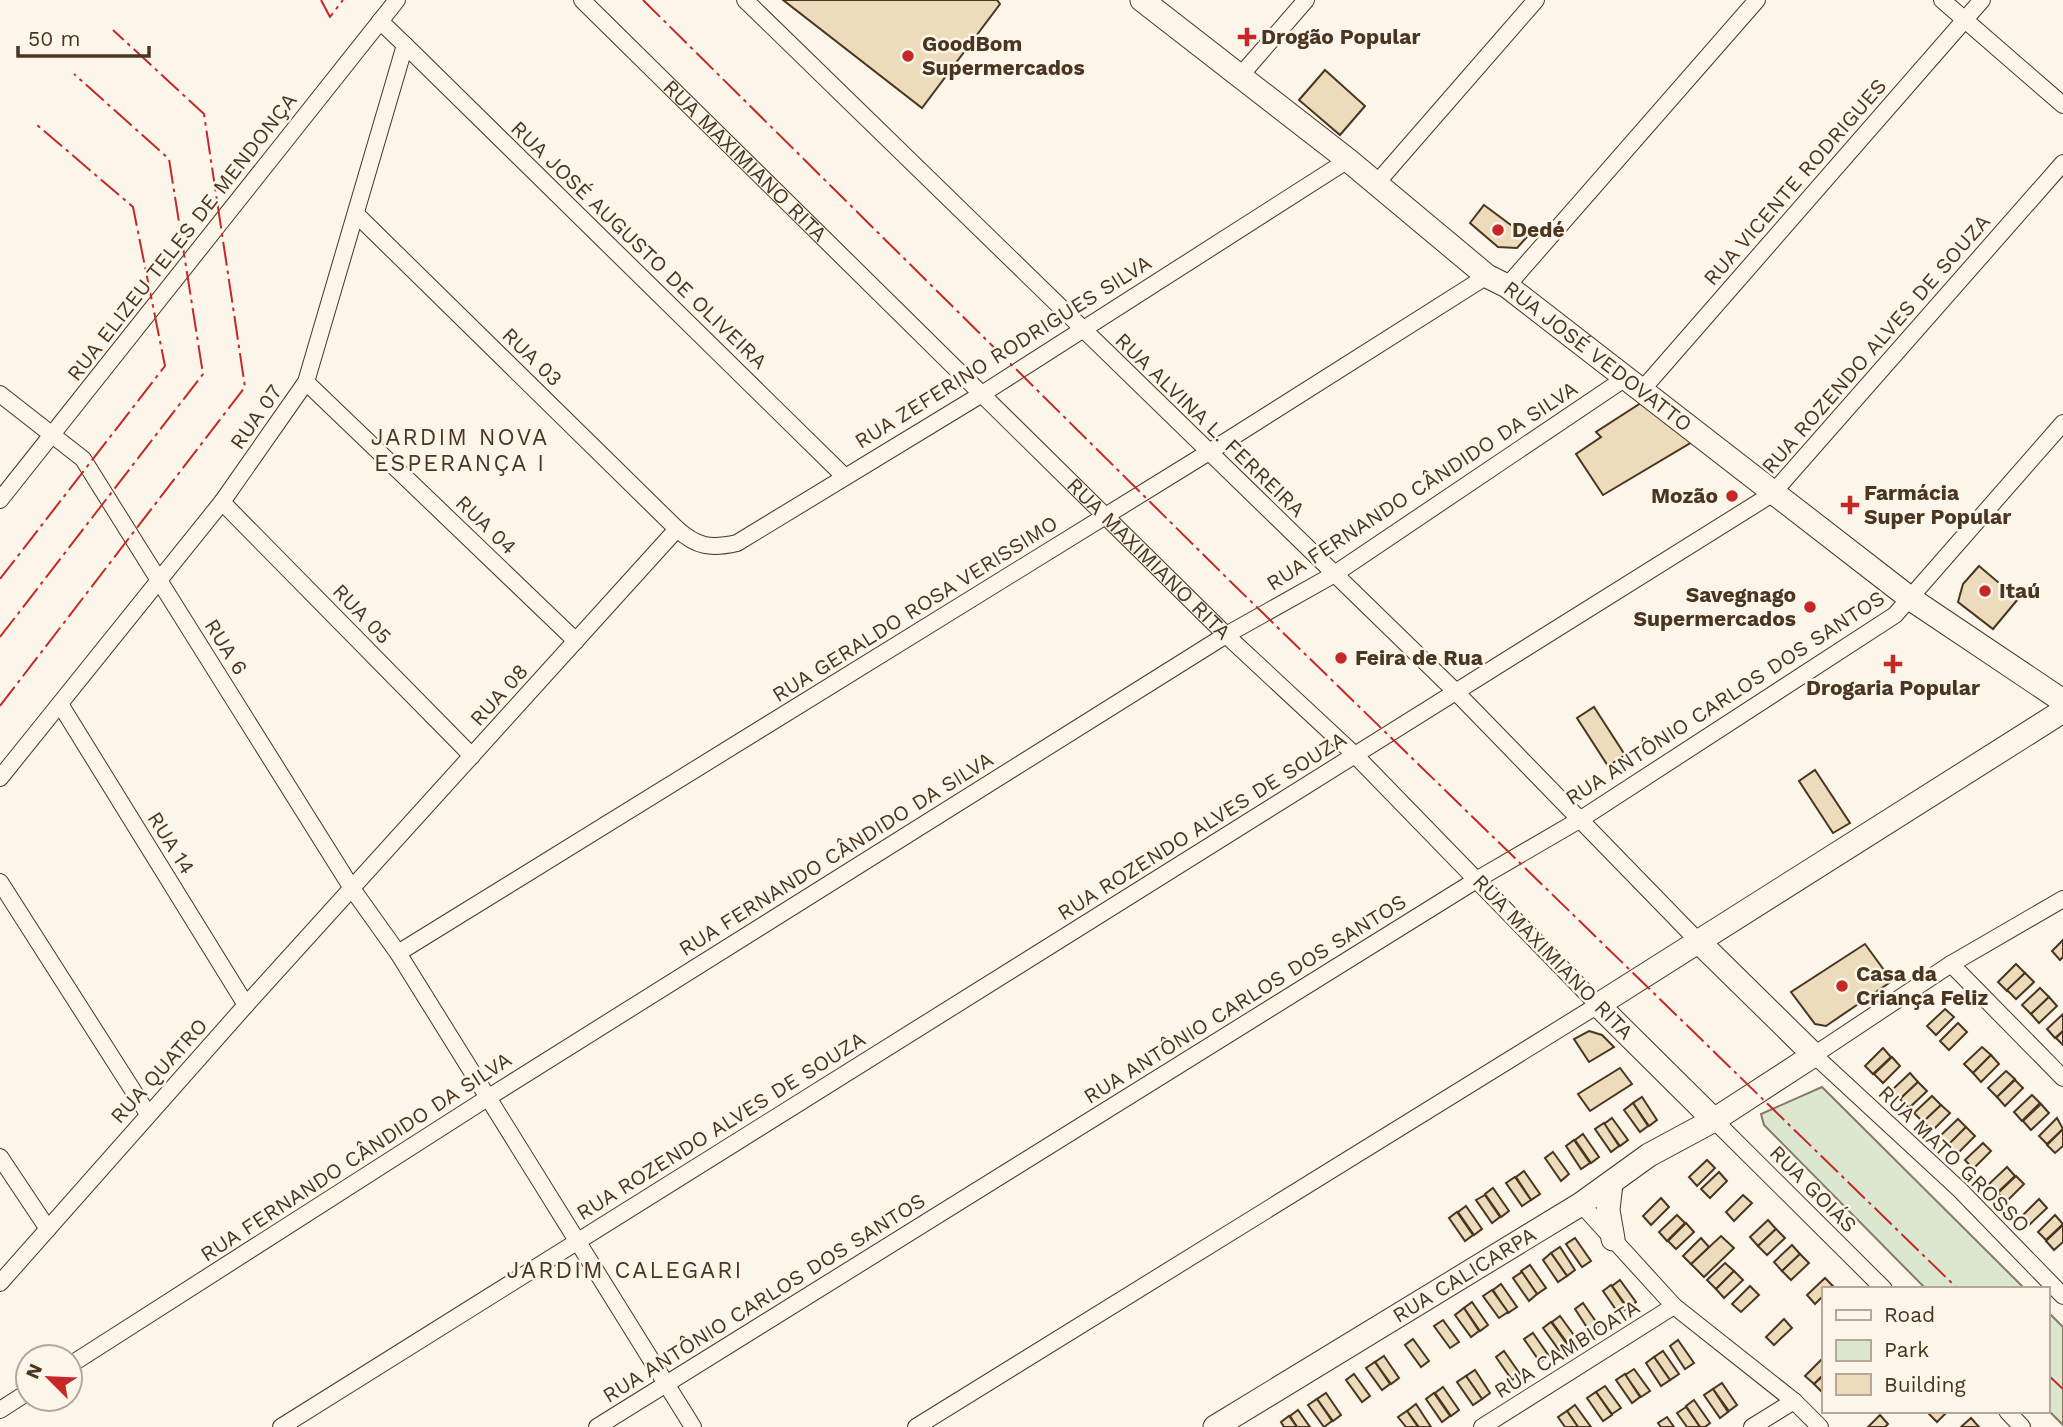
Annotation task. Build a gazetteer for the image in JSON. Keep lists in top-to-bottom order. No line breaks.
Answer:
{"streets":{"street":["RUA MAXIMIANO RITA","RUA VICENTE RODRIGUES","RUA ELIZEU TELES DE MENDONÇA","RUA JOSÉ AUGUSTO DE OLIVEIRA","RUA ROZENDO ALVES DE SOUZA","RUA ZEFERINO RODRIGUES SILVA","RUA 03","RUA JOSÉ VEDOVATTO","RUA 07","RUA ALVINA L. FERREIRA","RUA FERNANDO CÂNDIDO DA SILVA","RUA 04","RUA GERALDO ROSA VERISSIMO","RUA 05","RUA 6","RUA 08","RUA ANTÔNIO CARLOS DOS SANTOS","RUA 14","RUA QUATRO","RUA MATO GROSSO","RUA GOIÁS","RUA CALICARPA","RUA CAMBIOATA"]},"crossings":[["RUA MAXIMIANO RITA","RUA ROZENDO ALVES DE SOUZA"],["RUA MAXIMIANO RITA","RUA ZEFERINO RODRIGUES SILVA"],["RUA MAXIMIANO RITA","RUA FERNANDO CÂNDIDO DA SILVA"],["RUA MAXIMIANO RITA","RUA GERALDO ROSA VERISSIMO"],["RUA MAXIMIANO RITA","RUA ANTÔNIO CARLOS DOS SANTOS"],["RUA MAXIMIANO RITA","RUA GOIÁS"],["RUA MAXIMIANO RITA","RUA CALICARPA"],["RUA VICENTE RODRIGUES","RUA JOSÉ VEDOVATTO"],["RUA VICENTE RODRIGUES","RUA FERNANDO CÂNDIDO DA SILVA"],["RUA ELIZEU TELES DE MENDONÇA","RUA 6"],["RUA JOSÉ AUGUSTO DE OLIVEIRA","RUA ZEFERINO RODRIGUES SILVA"],["RUA JOSÉ AUGUSTO DE OLIVEIRA","RUA 07"],["RUA ROZENDO ALVES DE SOUZA","RUA JOSÉ VEDOVATTO"],["RUA ROZENDO ALVES DE SOUZA","RUA ALVINA L. FERREIRA"],["RUA ROZENDO ALVES DE SOUZA","RUA 6"],["RUA ZEFERINO RODRIGUES SILVA","RUA 03"],["RUA ZEFERINO RODRIGUES SILVA","RUA JOSÉ VEDOVATTO"],["RUA ZEFERINO RODRIGUES SILVA","RUA ALVINA L. FERREIRA"],["RUA ZEFERINO RODRIGUES SILVA","RUA 08"],["RUA 03","RUA 07"],["RUA 03","RUA 08"],["RUA JOSÉ VEDOVATTO","RUA FERNANDO CÂNDIDO DA SILVA"],["RUA JOSÉ VEDOVATTO","RUA GERALDO ROSA VERISSIMO"],["RUA JOSÉ VEDOVATTO","RUA ANTÔNIO CARLOS DOS SANTOS"],["RUA 07","RUA 04"],["RUA 07","RUA 05"],["RUA 07","RUA 6"],["RUA 07","RUA 14"],["RUA ALVINA L. FERREIRA","RUA FERNANDO CÂNDIDO DA SILVA"],["RUA ALVINA L. FERREIRA","RUA GERALDO ROSA VERISSIMO"],["RUA ALVINA L. FERREIRA","RUA ANTÔNIO CARLOS DOS SANTOS"],["RUA FERNANDO CÂNDIDO DA SILVA","RUA 6"],["RUA 04","RUA 08"],["RUA GERALDO ROSA VERISSIMO","RUA 6"],["RUA 05","RUA 08"],["RUA 6","RUA 08"],["RUA 6","RUA ANTÔNIO CARLOS DOS SANTOS"],["RUA 6","RUA QUATRO"],["RUA 08","RUA QUATRO"],["RUA 14","RUA QUATRO"],["RUA MATO GROSSO","RUA CALICARPA"],["RUA GOIÁS","RUA CALICARPA"]],"districts":["JARDIM NOVA ESPERANÇA I","JARDIM CALEGARI"],"places":{"health":["Drogão Popular","Farmácia Super Popular","Drogaria Popular"],"other":["GoodBom Supermercados","Dedé","Mozão","Itaú","Savegnago Supermercados","Feira de Rua","Casa da Criança Feliz"]},"legend":["Road","Park","Building"],"scale_bar":"50 m","north":"top left"}
